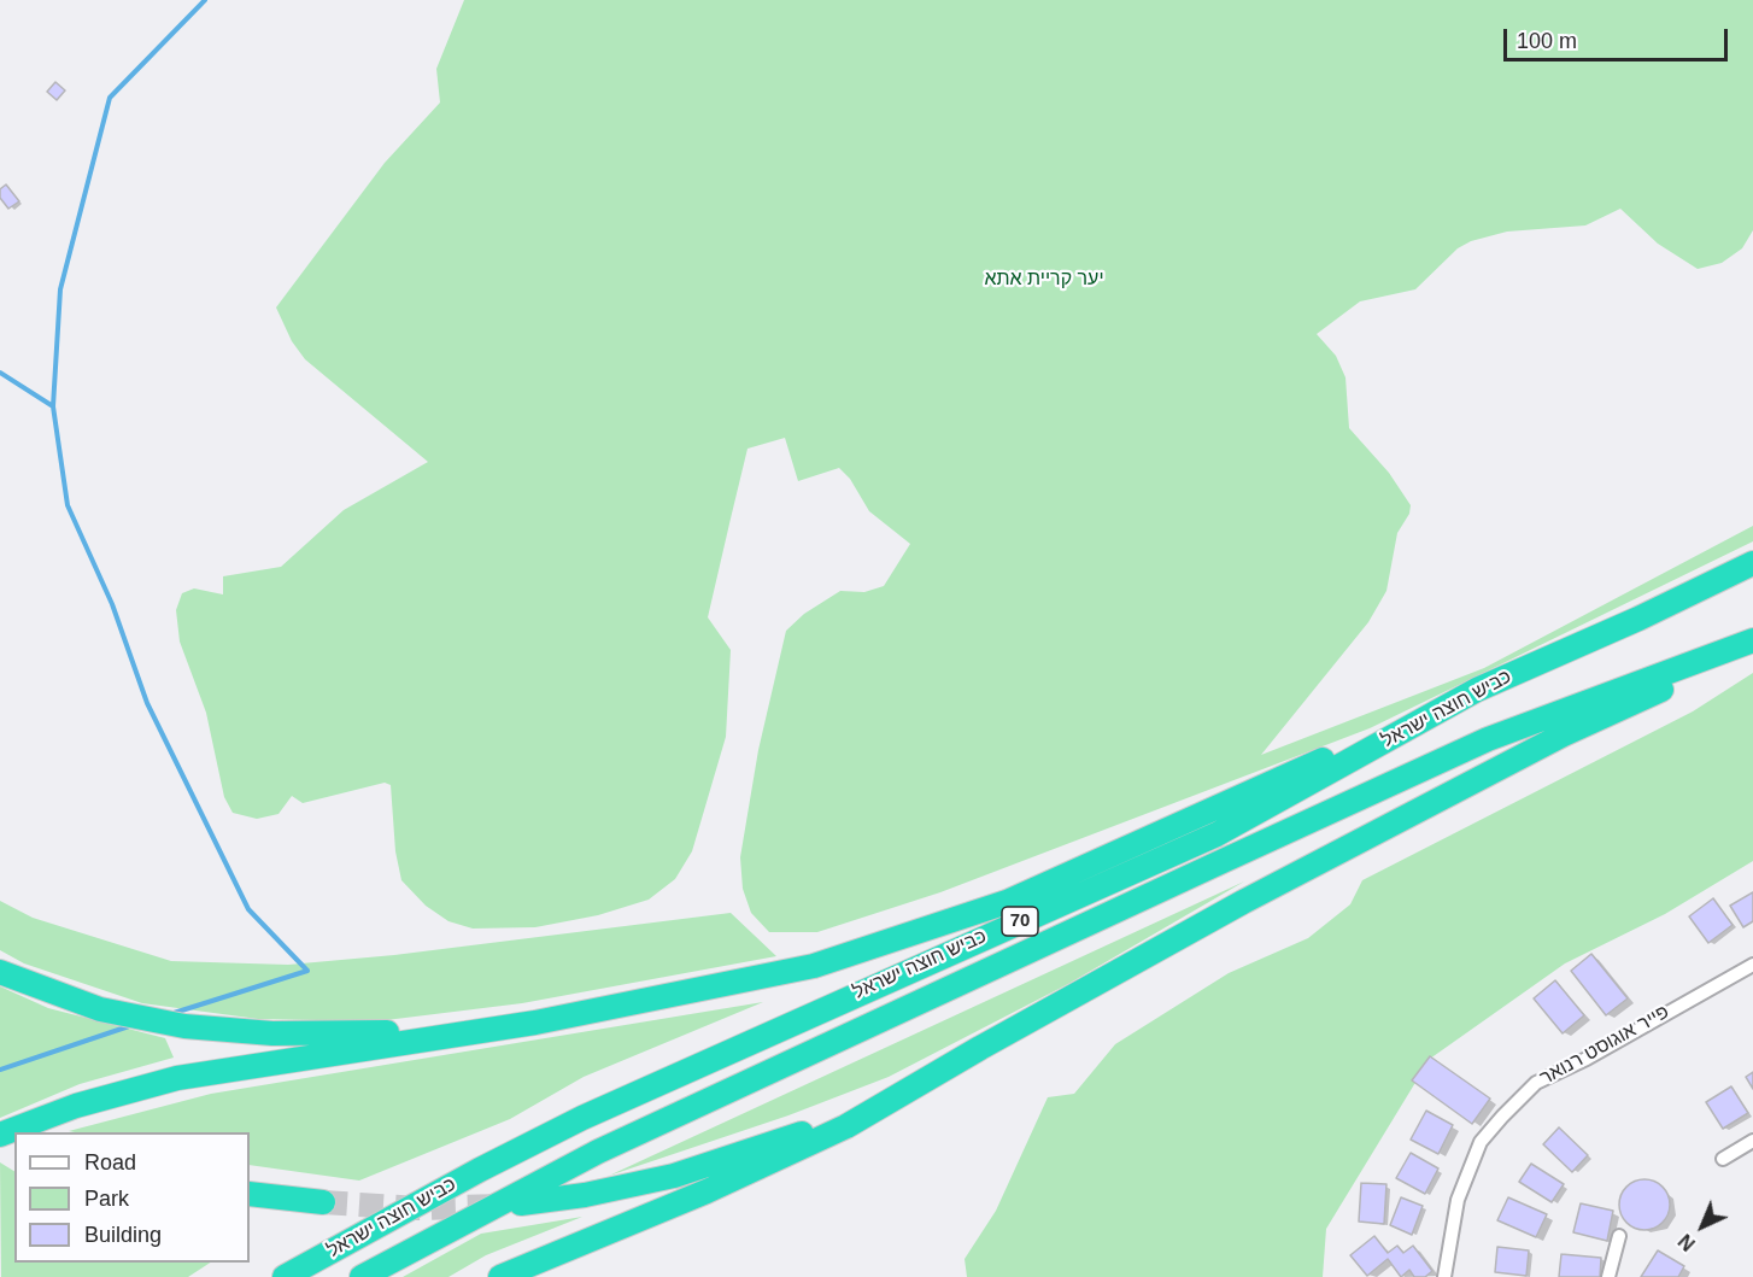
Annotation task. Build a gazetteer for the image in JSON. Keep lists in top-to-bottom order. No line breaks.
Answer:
{"streets":{"highway":["כביש חוצה ישראל","70"],"street":["פייר אוגוסט רנואר"]},"parks":["יער קריית אתא"],"legend":["Road","Park","Building"],"scale_bar":"100 m","north":"bottom left"}
